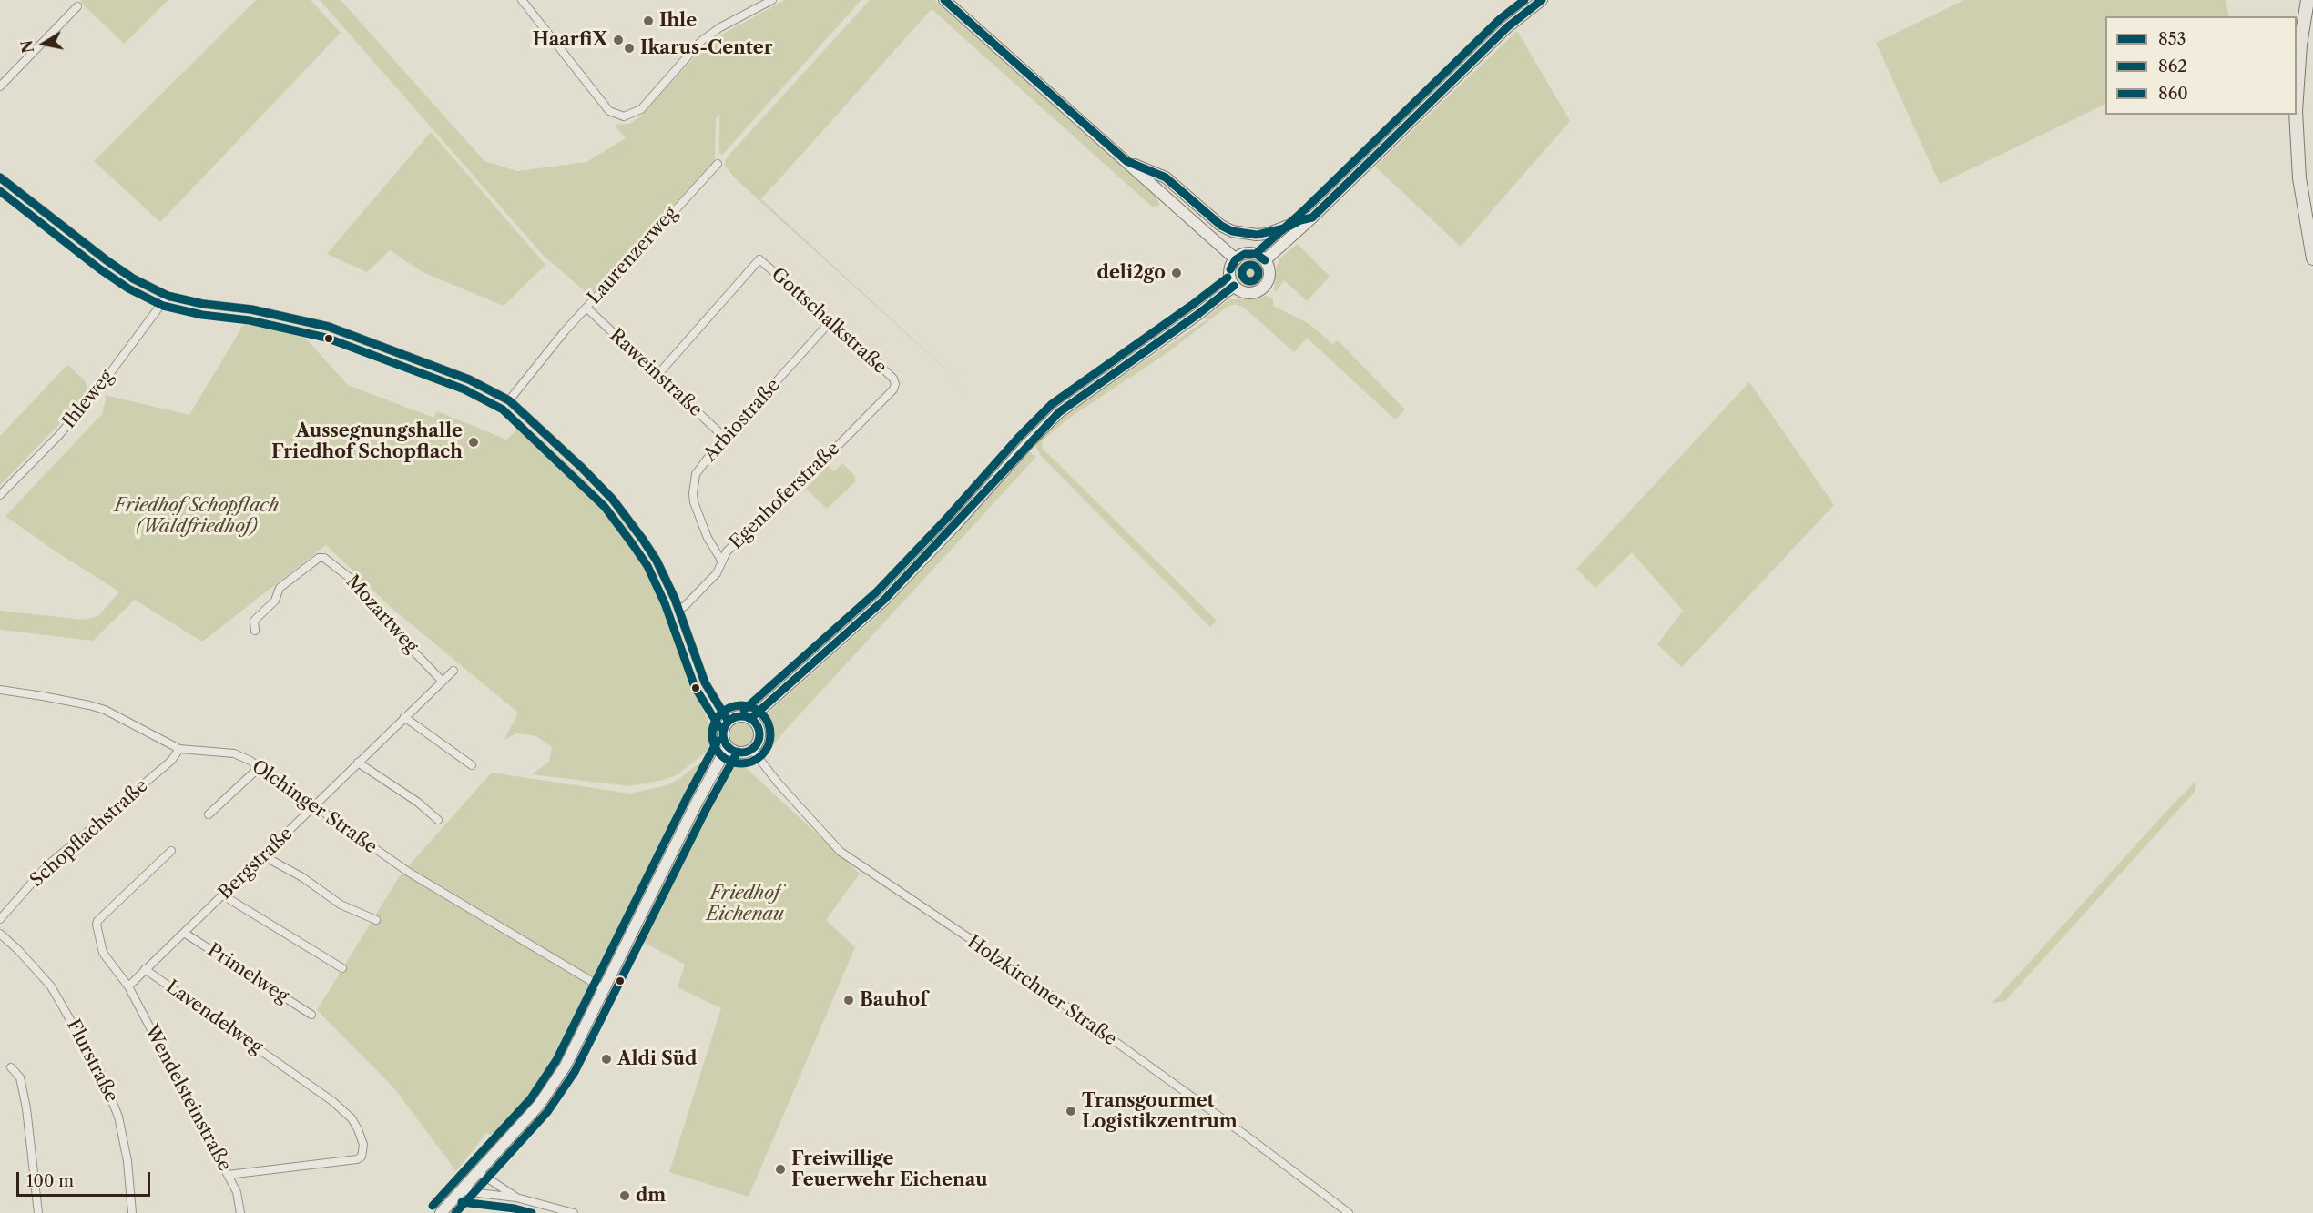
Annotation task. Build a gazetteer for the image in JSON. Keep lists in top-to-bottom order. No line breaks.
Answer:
{"streets":{"street":["Laurenzerweg","Gottschalkstraße","Raweinstraße","Ihleweg","Arbiostraße","Egenhoferstraße","Mozartweg","Olchinger Straße","Schopflachstraße","Bergstraße","Primelweg","Holzkirchner Straße","Lavendelweg","Flurstraße","Wendelsteinstraße"]},"crossings":[["Laurenzerweg","Raweinstraße"],["Gottschalkstraße","Raweinstraße"],["Gottschalkstraße","Arbiostraße"],["Gottschalkstraße","Egenhoferstraße"],["Raweinstraße","Arbiostraße"],["Arbiostraße","Egenhoferstraße"],["Mozartweg","Bergstraße"],["Olchinger Straße","Schopflachstraße"],["Olchinger Straße","Bergstraße"],["Bergstraße","Primelweg"],["Bergstraße","Lavendelweg"],["Bergstraße","Wendelsteinstraße"],["Lavendelweg","Wendelsteinstraße"]],"parks":["Friedhof Schopflach (Waldfriedhof)","Friedhof Eichenau"],"places":["Ihle","HaarfiX","Ikarus-Center","deli2go","Aussegnungshalle Friedhof Schopflach","Bauhof","Aldi Süd","Transgourmet Logistikzentrum","Freiwillige Feuerwehr Eichenau","dm"],"lines":["transit line 853","transit line 860","transit line 862"],"legend":["853","862","860"],"scale_bar":"100 m","north":"left"}
